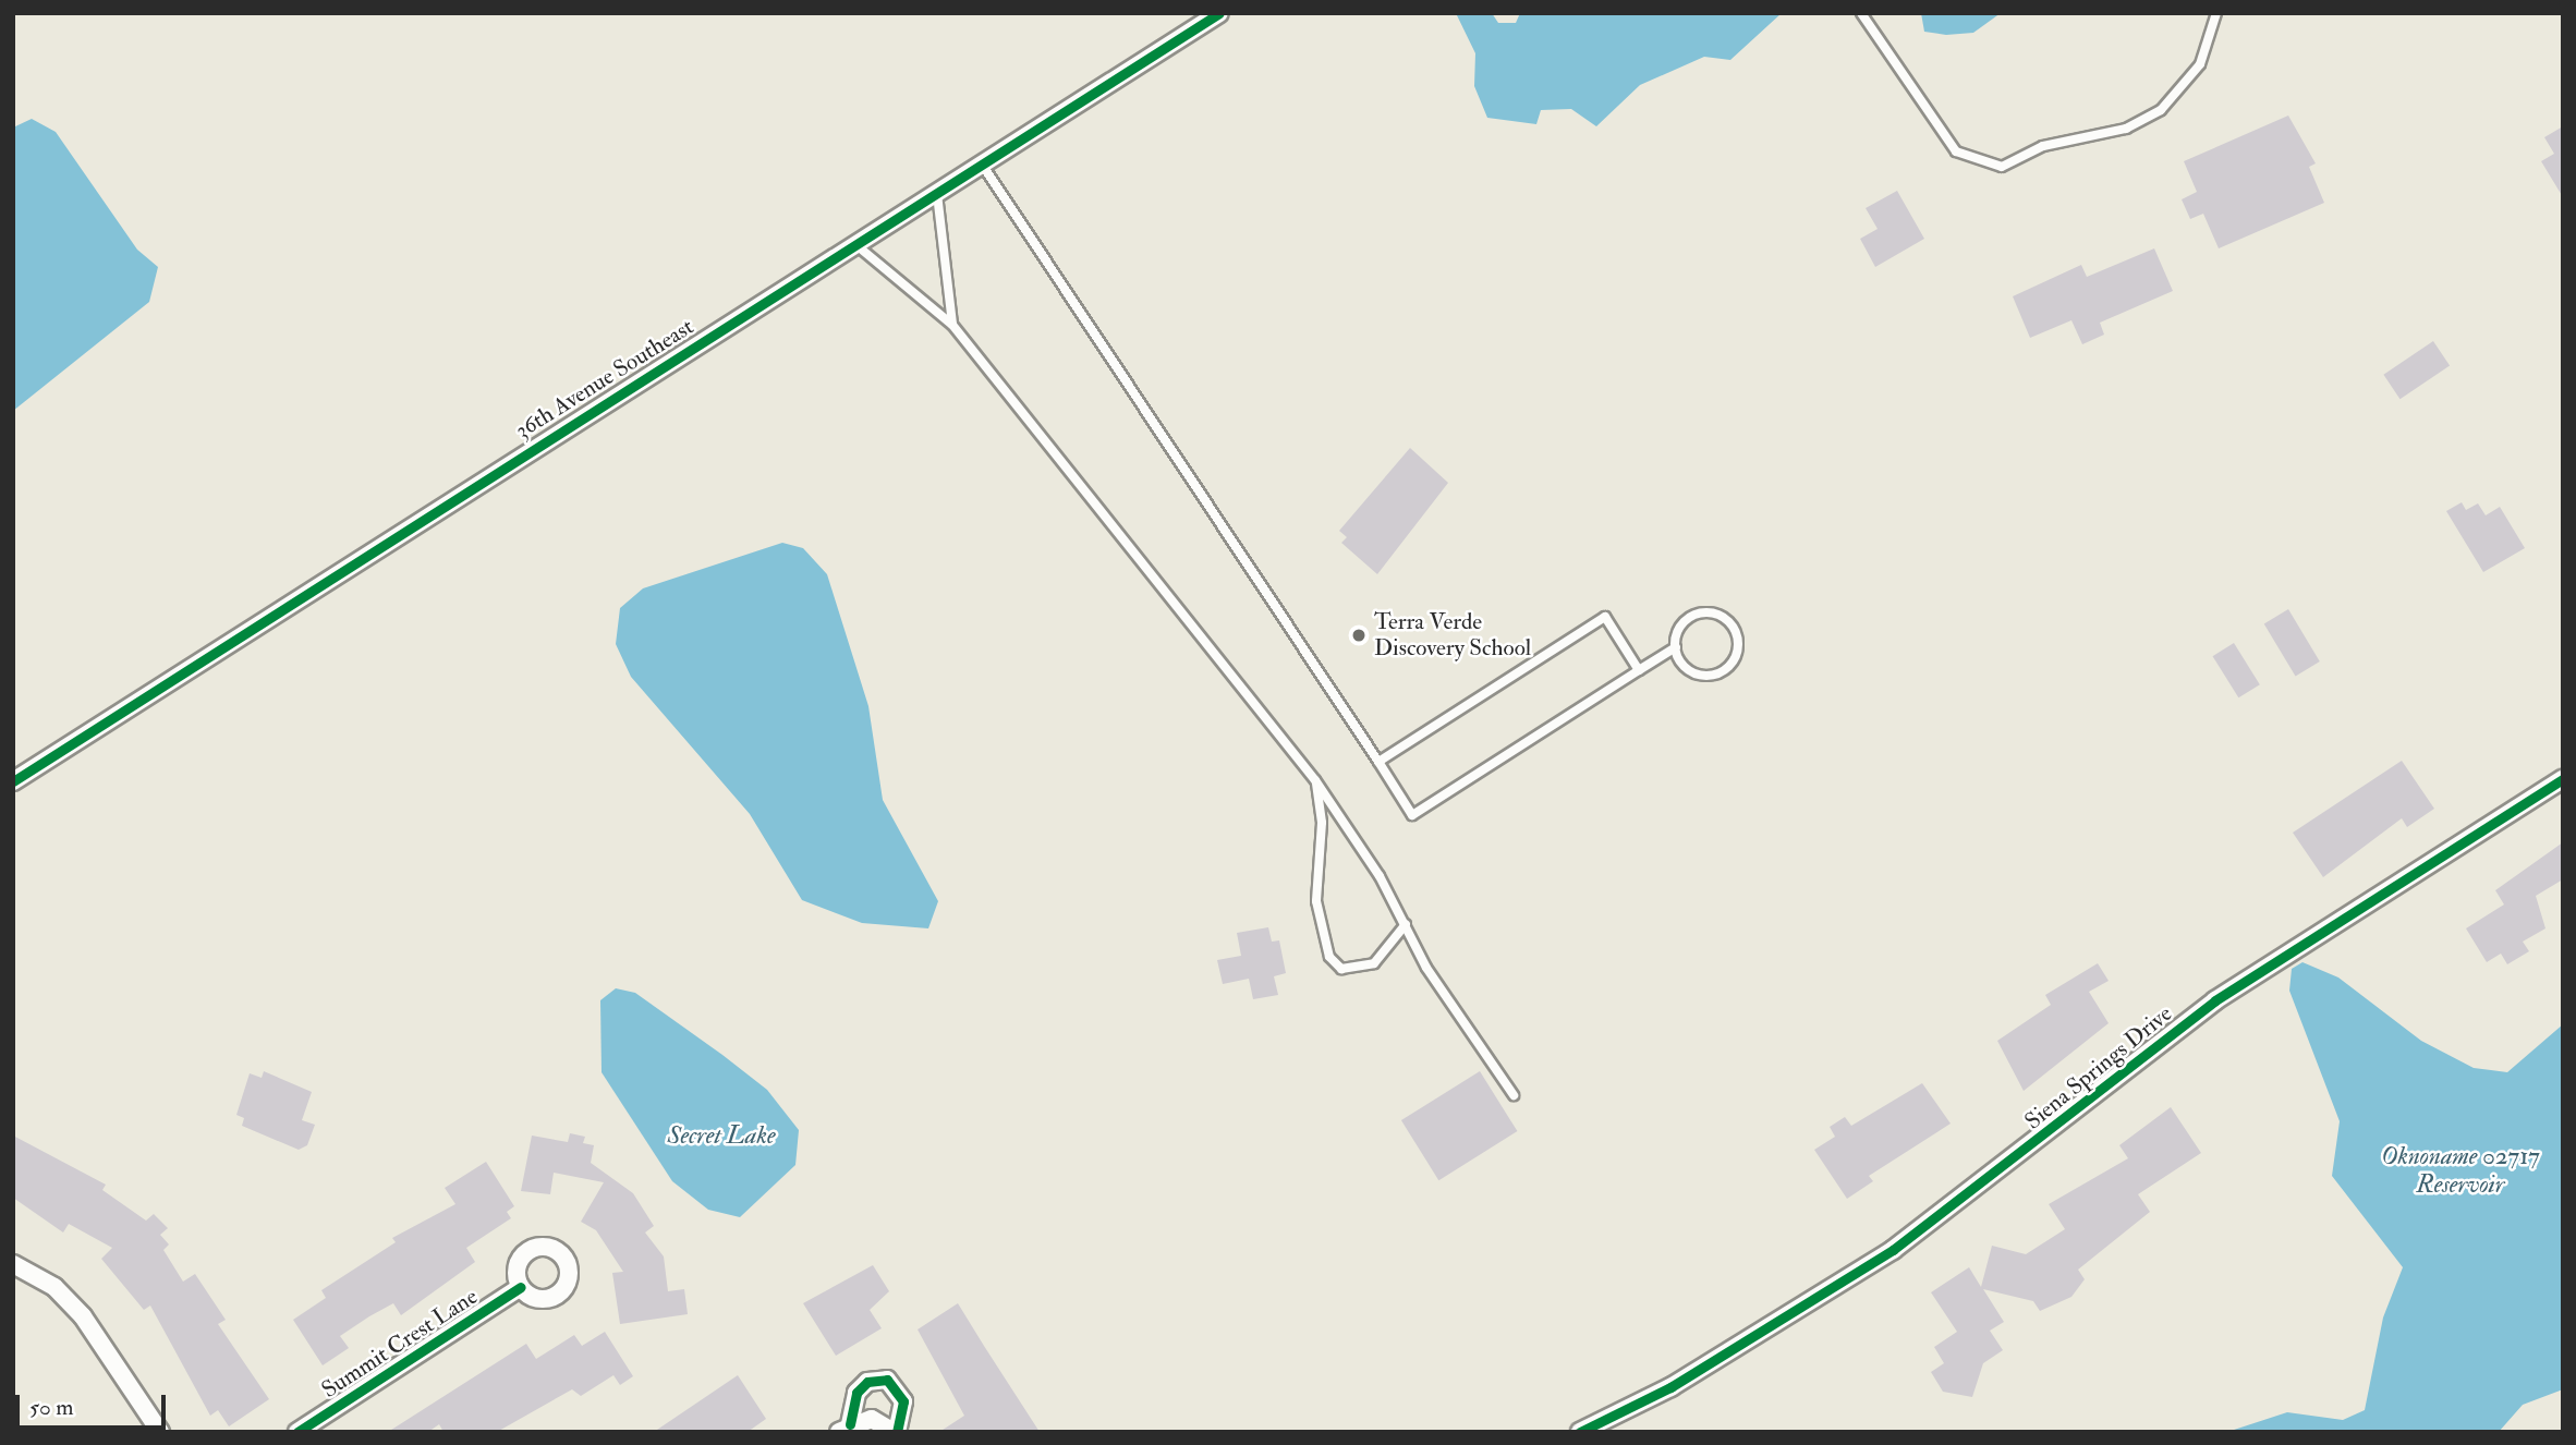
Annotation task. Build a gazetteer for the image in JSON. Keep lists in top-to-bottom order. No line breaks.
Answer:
{"streets":{"street":["36th Avenue Southeast","Siena Springs Drive","Summit Crest Lane"]},"water":["Secret Lake","Oknoname 02717 Reservoir"],"places":["Terra Verde Discovery School"],"scale_bar":"50 m"}
